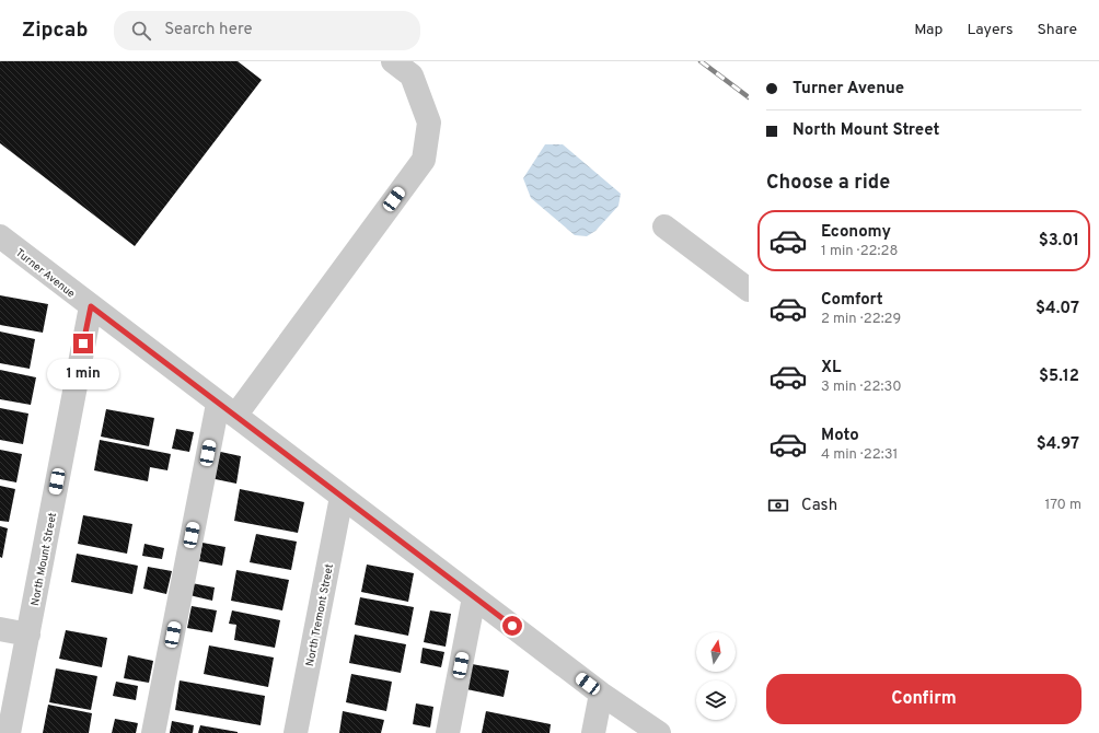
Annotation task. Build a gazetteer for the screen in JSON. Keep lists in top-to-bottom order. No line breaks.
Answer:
{"streets":{"street":["Turner Avenue","North Mount Street","North Tremont Street"]},"crossings":[["Turner Avenue","North Mount Street"],["Turner Avenue","North Tremont Street"]],"north":"top","page":{"header":"Zipcab","search":"Search here","nav":["Map","Layers","Share"],"banner":["Turner Avenue","North Mount Street"],"heading":"Choose a ride","list":[{"name":"Economy","note":"1 min · 22:28","value":"$3.01"},{"name":"Comfort","note":"2 min · 22:29","value":"$4.07"},{"name":"XL","note":"3 min · 22:30","value":"$5.12"},{"name":"Moto","note":"4 min · 22:31","value":"$4.97"}],"bubble":"1 min","pay":["Cash","170 m"],"buttons":"Confirm"}}
